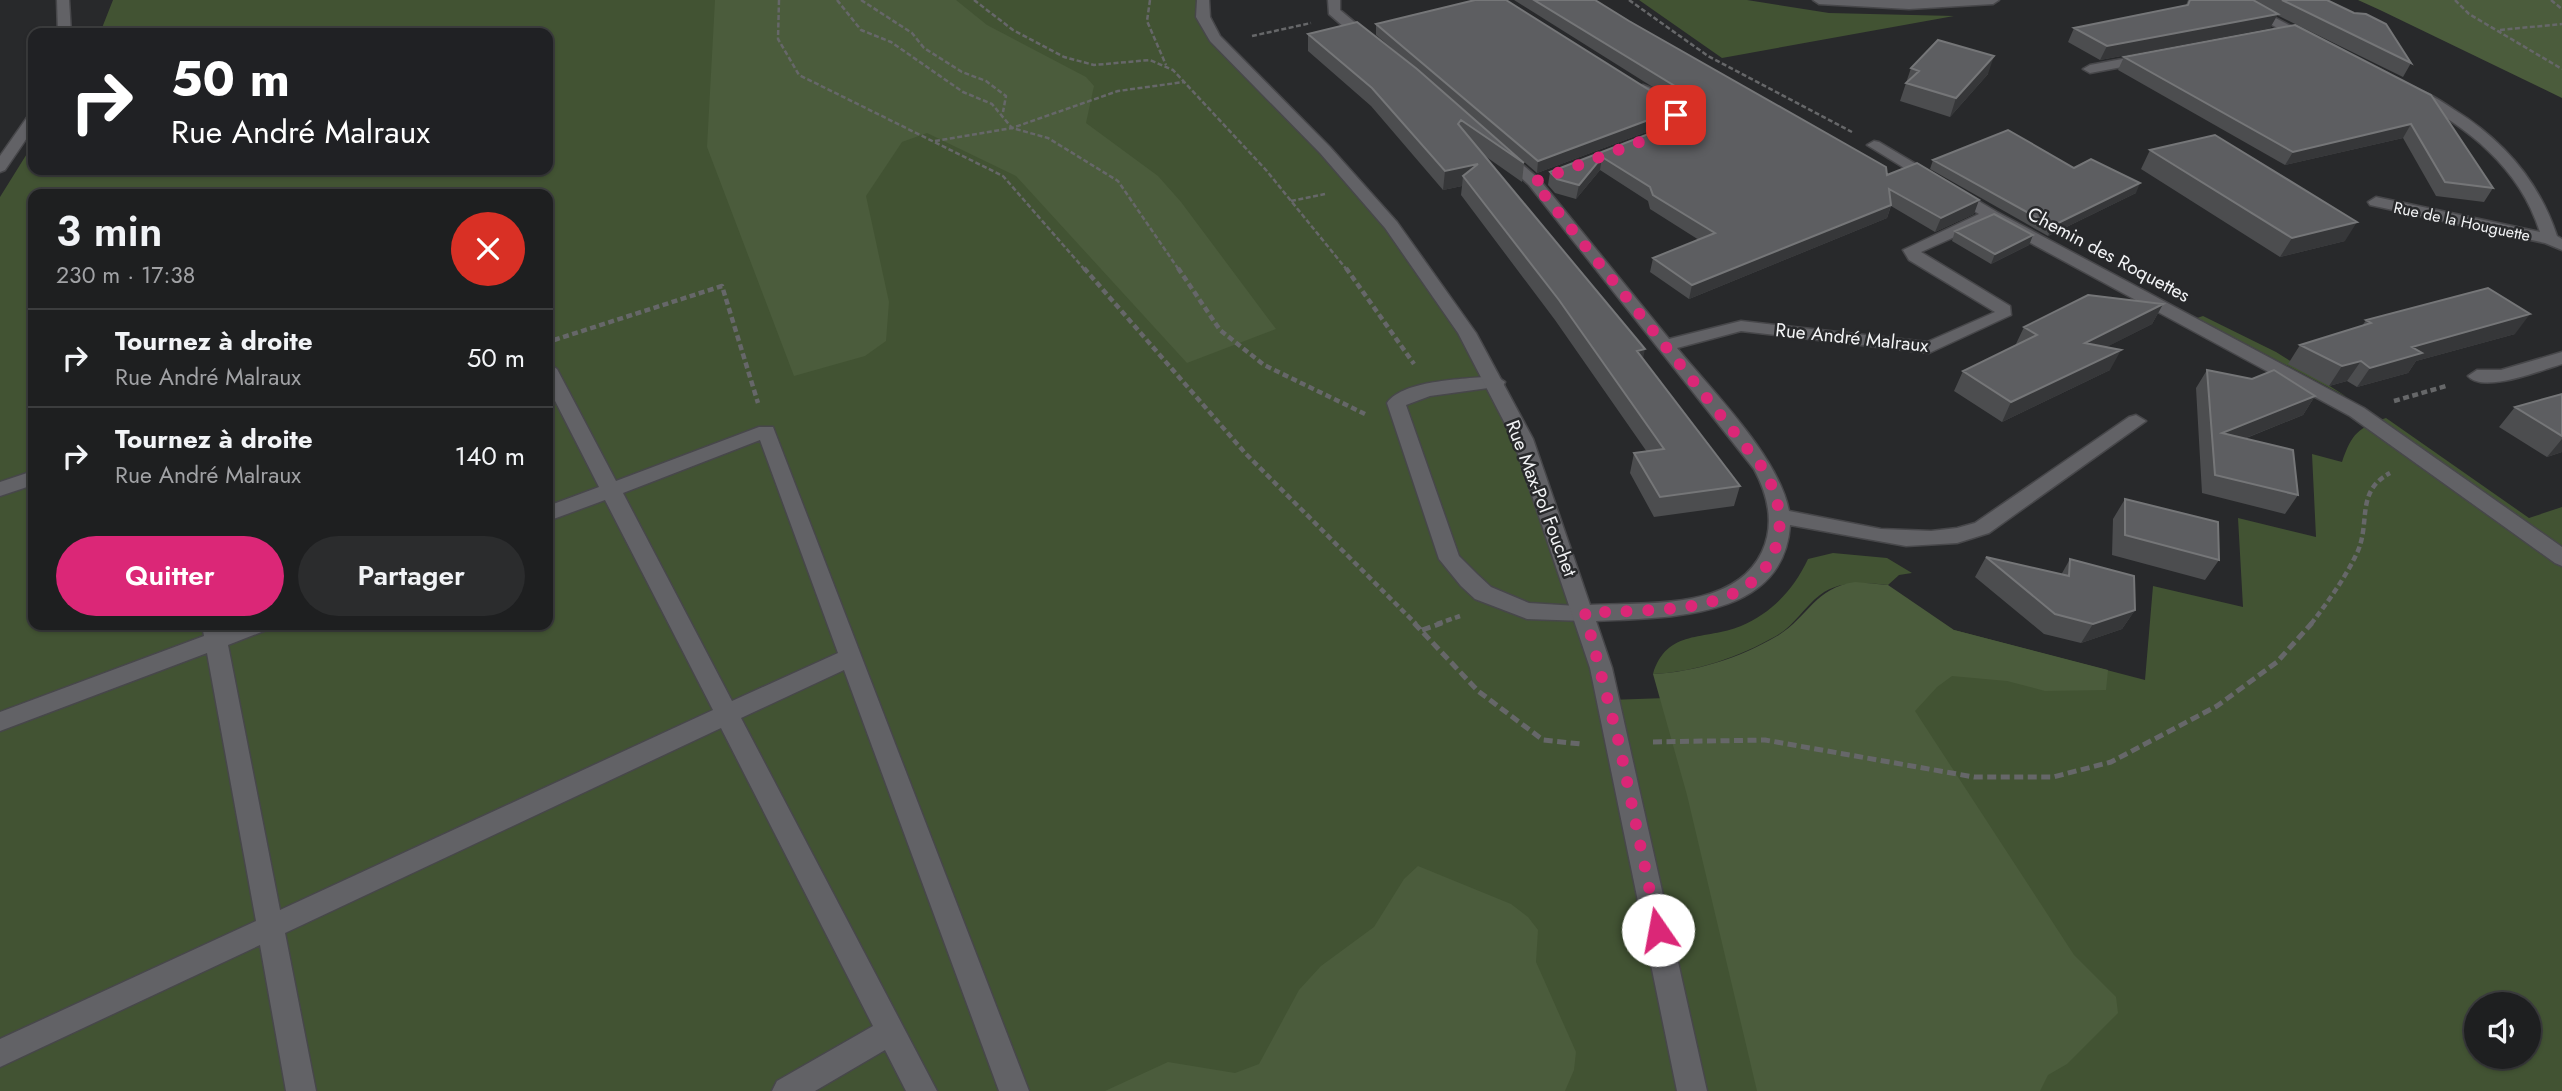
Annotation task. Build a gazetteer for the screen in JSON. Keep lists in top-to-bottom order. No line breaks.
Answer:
{"streets":{"street":["Rue de la Houguette","Chemin des Roquettes","Rue André Malraux","Rue Max-Pol Fouchet"]},"crossings":[["Chemin des Roquettes","Rue André Malraux"]],"page":{"turn":["50 m","Rue André Malraux"],"heading":["3 min","230 m · 17:38"],"list":[{"name":"Tournez à droite","note":"Rue André Malraux","value":"50 m"},{"name":"Tournez à droite","note":"Rue André Malraux","value":"140 m"}],"buttons":["Quitter","Partager"]}}
